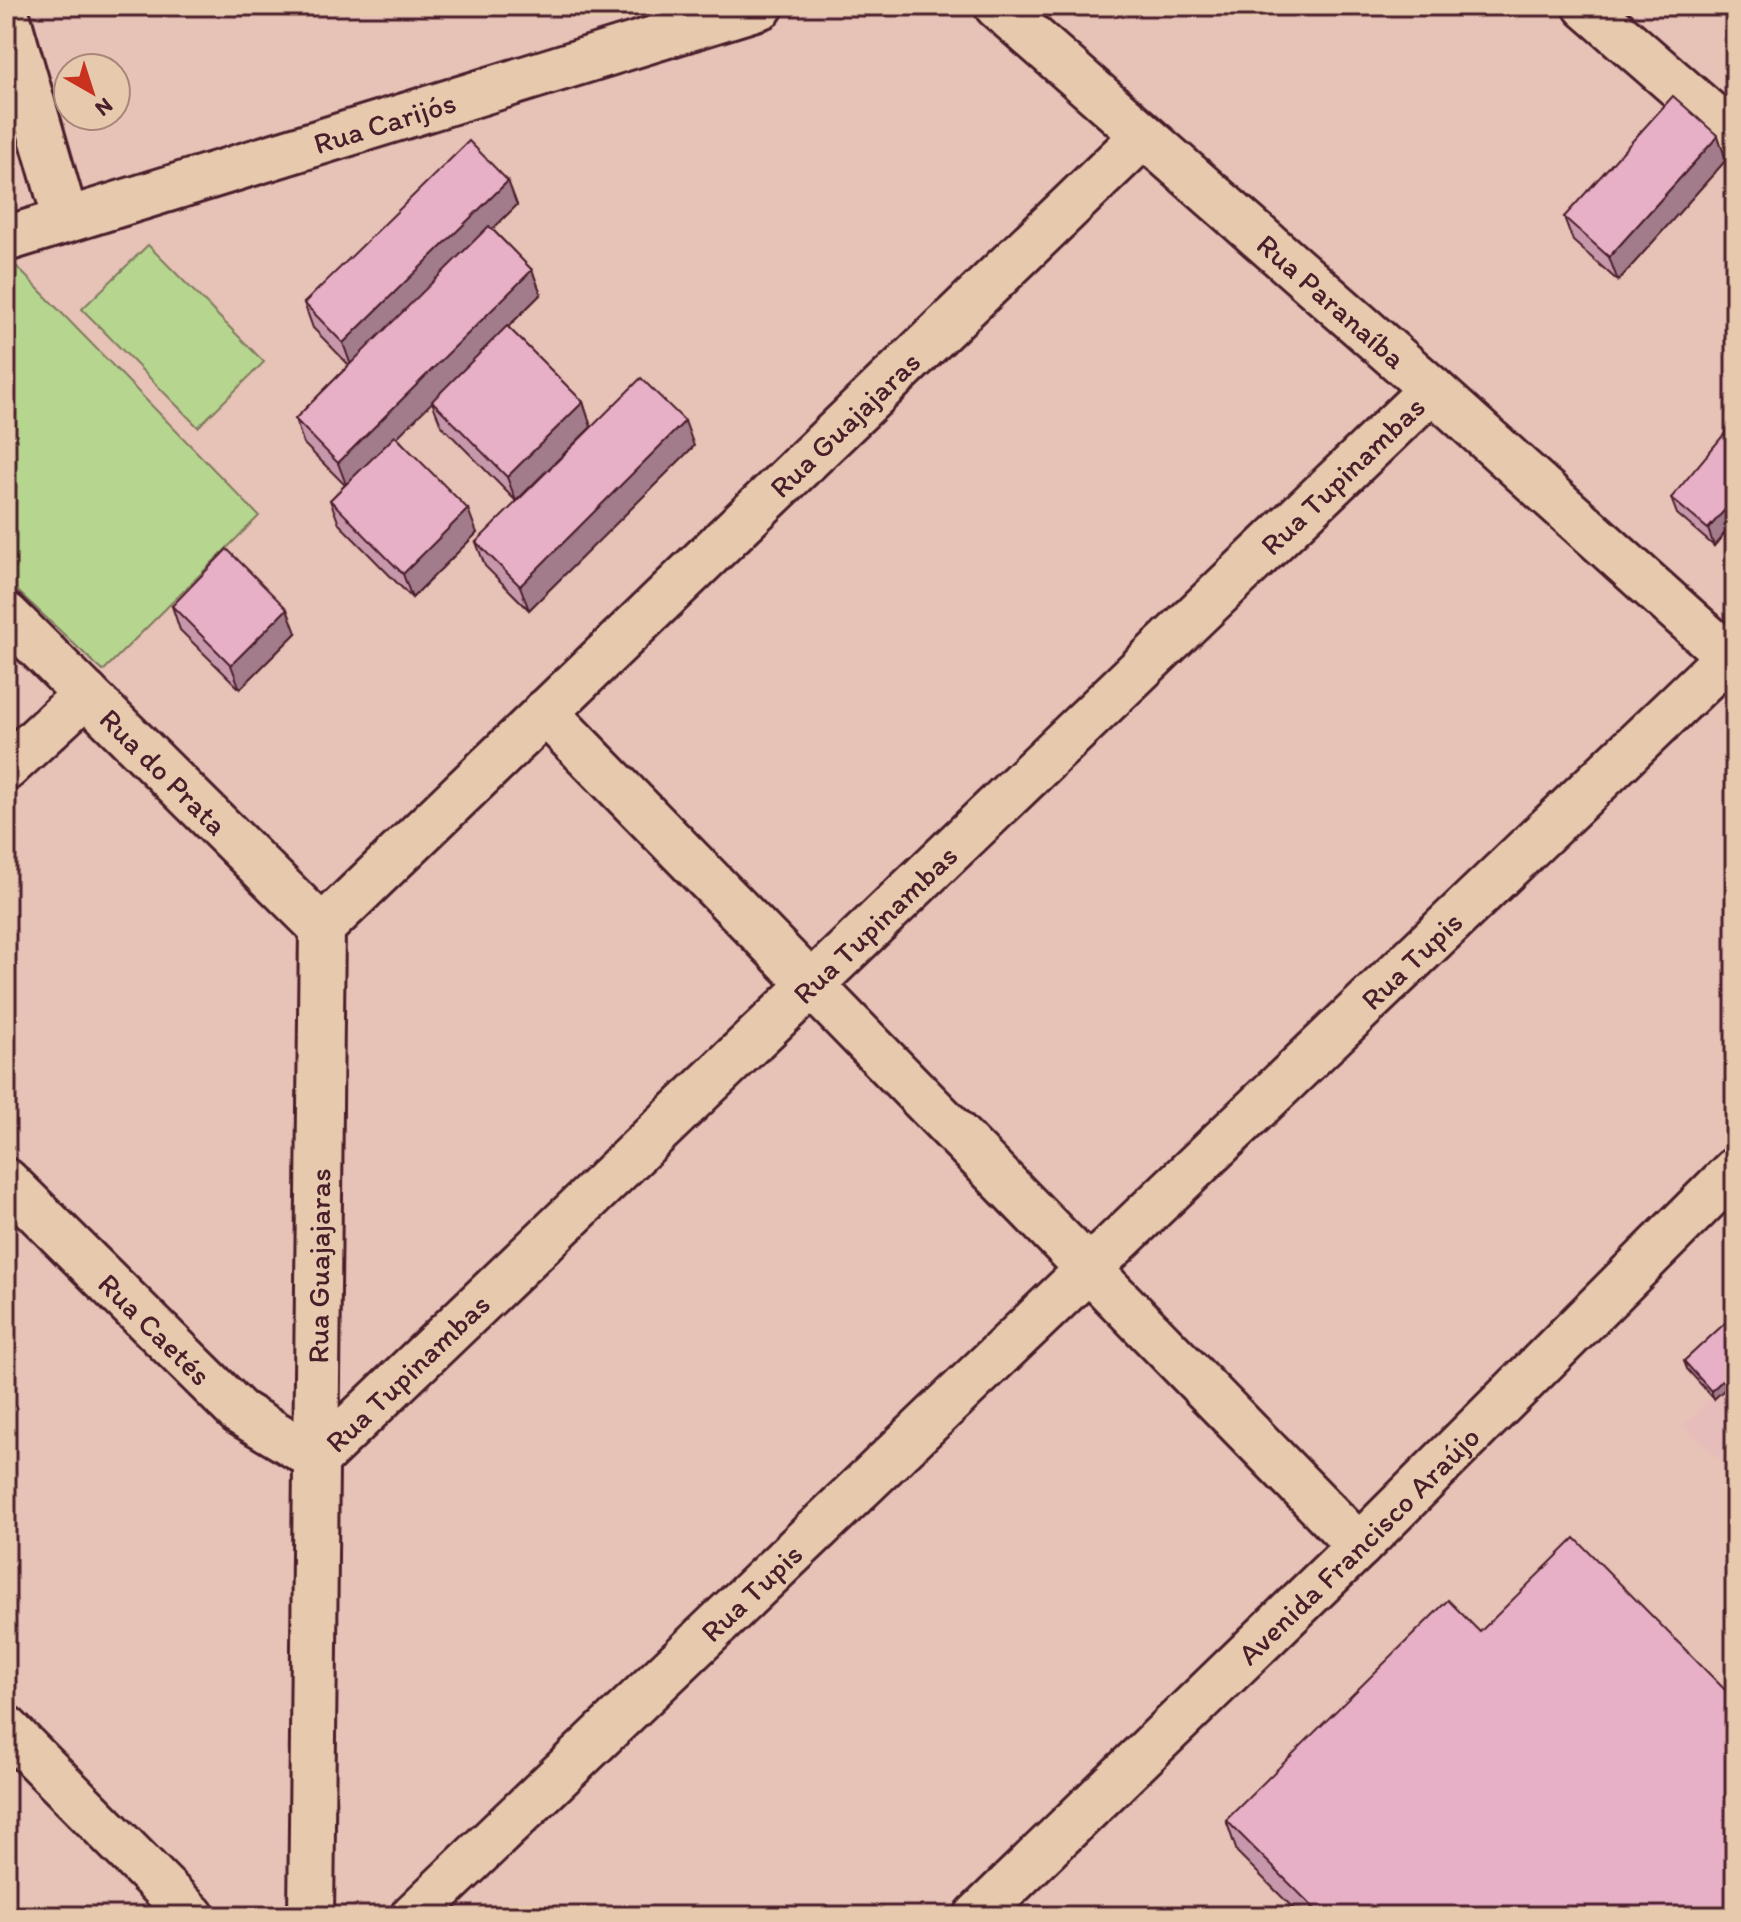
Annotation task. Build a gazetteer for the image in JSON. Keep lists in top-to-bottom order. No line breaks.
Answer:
{"streets":{"street":["Rua Carijós","Rua Paranaíba","Rua Guajajaras","Rua Tupinambas","Rua do Prata","Rua Tupis","Rua Caetés","Avenida Francisco Araújo"]},"crossings":[["Rua Paranaíba","Rua Guajajaras"],["Rua Paranaíba","Rua Tupinambas"],["Rua Paranaíba","Rua Tupis"],["Rua Guajajaras","Rua Tupinambas"],["Rua Guajajaras","Rua do Prata"],["Rua Guajajaras","Rua Caetés"],["Rua Tupinambas","Rua Caetés"]],"north":"bottom right"}
